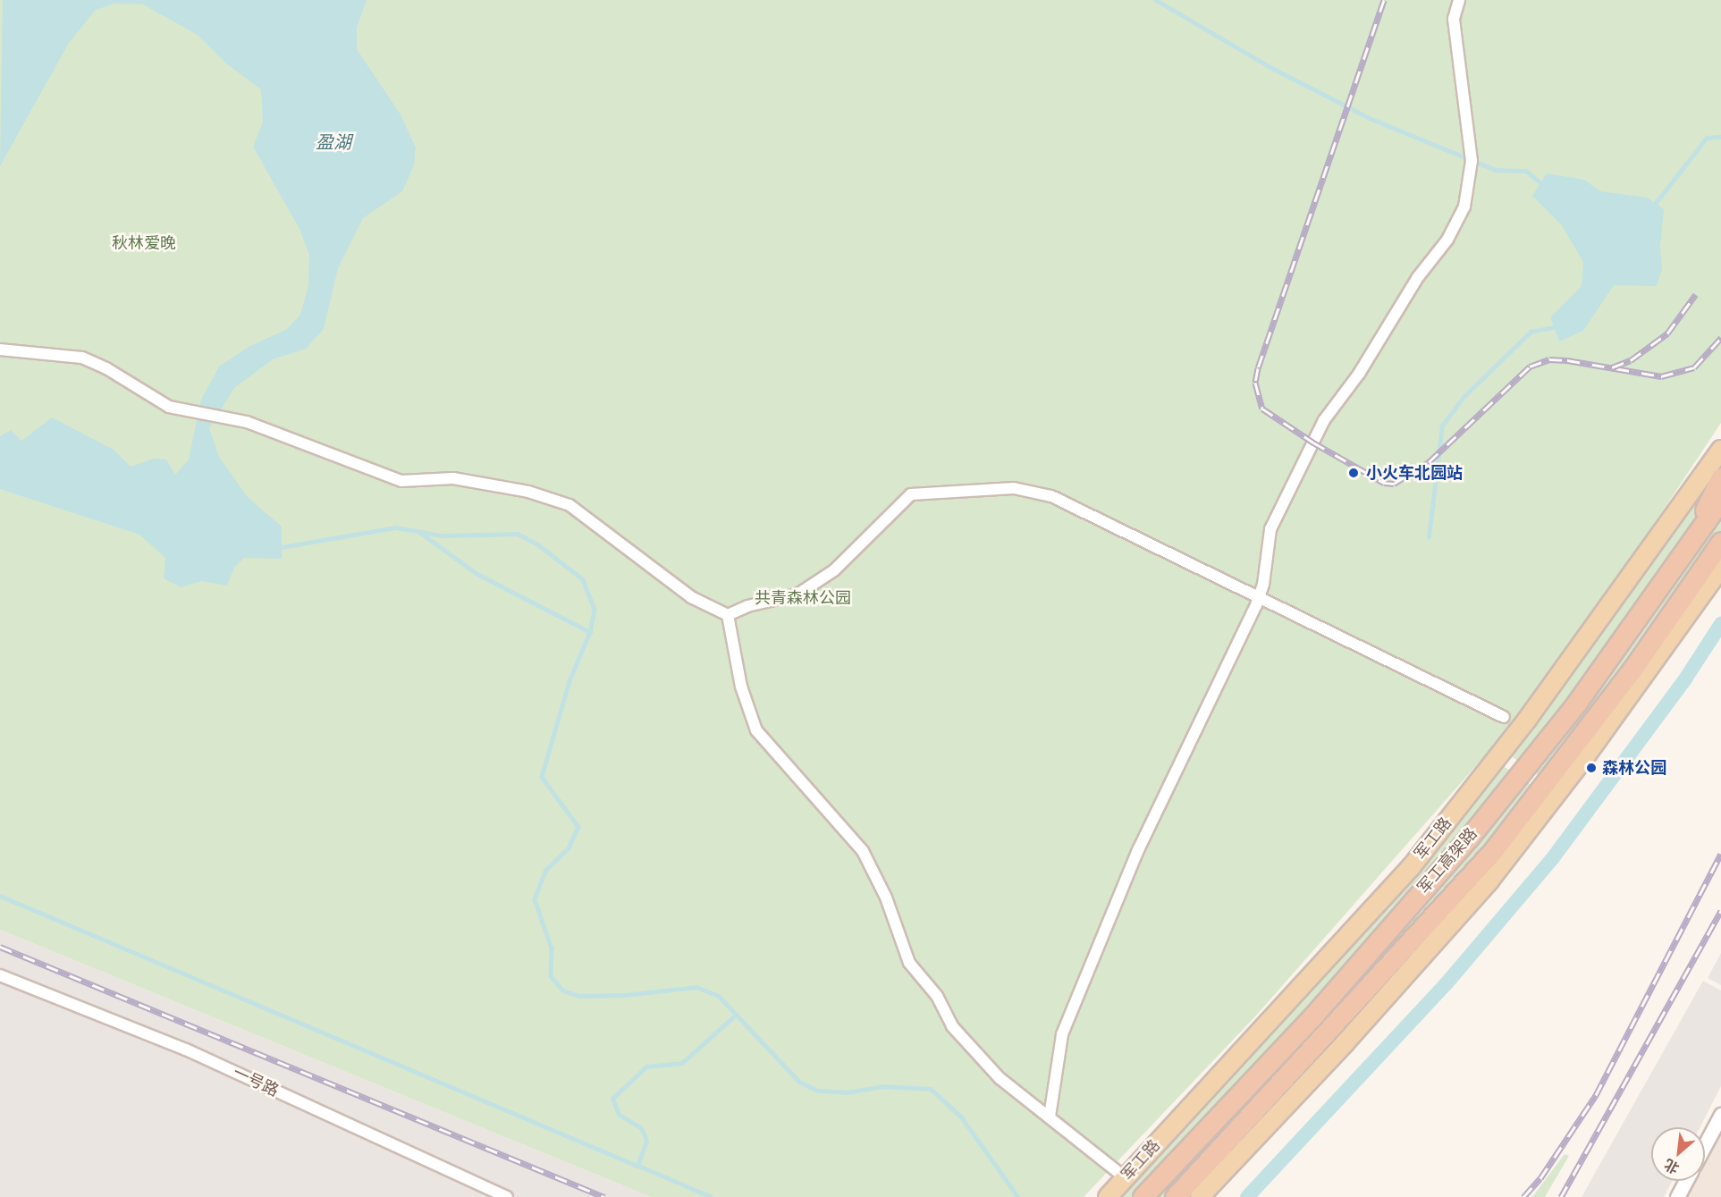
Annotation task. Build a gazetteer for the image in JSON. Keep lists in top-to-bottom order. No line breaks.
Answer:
{"streets":{"highway":["军工高架路"],"main road":["军工路"],"street":["一号路"]},"water":["盈湖"],"parks":["秋林爱晚","共青森林公园"],"places":["小火车北园站","森林公园"],"north":"bottom left"}
